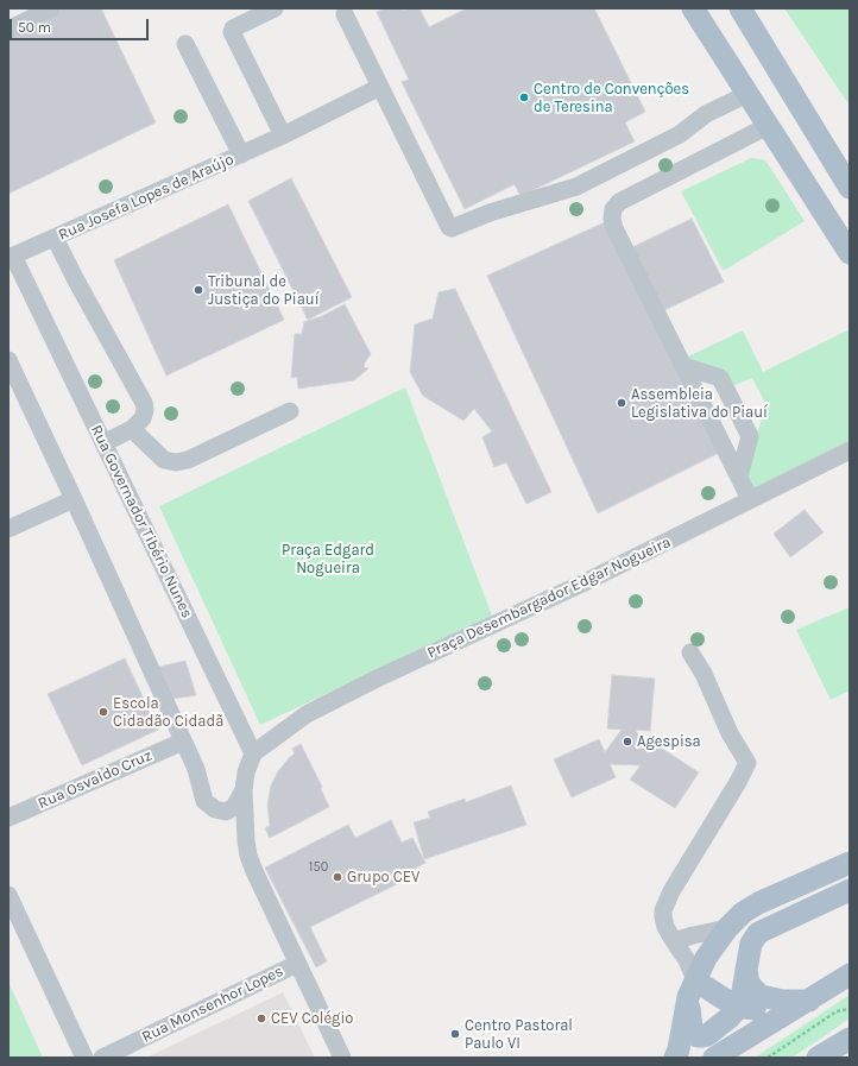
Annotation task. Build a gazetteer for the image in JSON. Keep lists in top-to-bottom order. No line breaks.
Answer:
{"streets":{"street":["Rua Josefa Lopes de Araújo","Rua Governador Tibério Nunes","Praça Desembargador Edgar Nogueira","Rua Osvaldo Cruz","Rua Monsenhor Lopes"]},"crossings":[["Rua Josefa Lopes de Araújo","Rua Governador Tibério Nunes"],["Rua Governador Tibério Nunes","Praça Desembargador Edgar Nogueira"]],"parks":["Praça Edgard Nogueira"],"places":["Centro de Convenções de Teresina","Tribunal de Justiça do Piauí","Assembleia Legislativa do Piauí","Escola Cidadão Cidadã","Agespisa","Grupo CEV","CEV Colégio","Centro Pastoral Paulo VI"],"house_numbers":["150"],"scale_bar":"50 m"}
